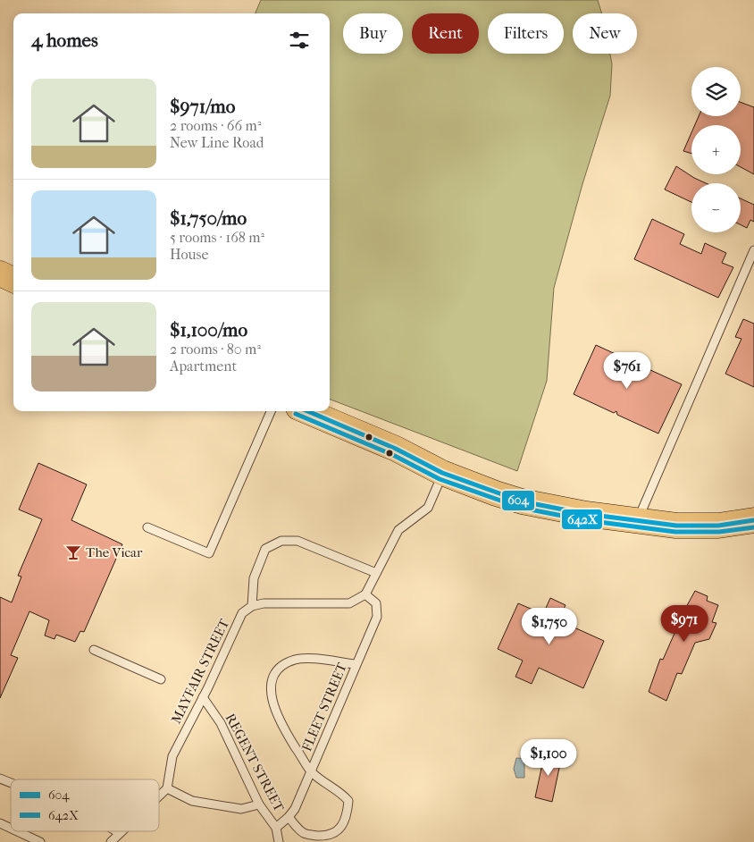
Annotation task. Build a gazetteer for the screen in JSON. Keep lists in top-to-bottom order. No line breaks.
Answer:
{"streets":{"lane":["MAYFAIR STREET","FLEET STREET","REGENT STREET"]},"crossings":[["MAYFAIR STREET","REGENT STREET"],["FLEET STREET","REGENT STREET"]],"places":{"bar":["The Vicar"]},"lines":["transit line 604","transit line 642X"],"legend":["604","642X"],"page":{"chip":["Buy","Rent","Filters","New"],"heading":"4 homes","map_buttons":["+","−"],"list":[{"name":"$971/mo","note":"2 rooms · 66 m² · New Line Road"},{"name":"$1,750/mo","note":"5 rooms · 168 m² · House"},{"name":"$1,100/mo","note":"2 rooms · 80 m² · Apartment"}],"price":["$761","$971","$1,750","$1,100"]}}
